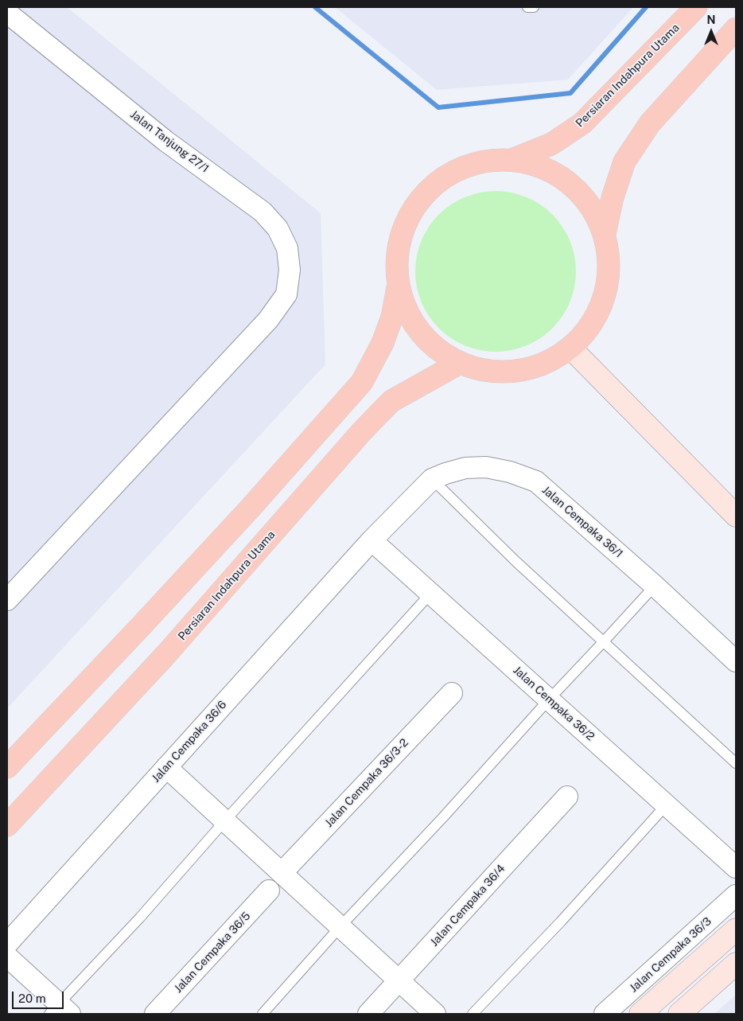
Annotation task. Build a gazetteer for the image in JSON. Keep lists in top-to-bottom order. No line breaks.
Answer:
{"streets":{"main road":["Persiaran Indahpura Utama"],"street":["Jalan Tanjung 27/1","Jalan Cempaka 36/1","Jalan Cempaka 36/2","Jalan Cempaka 36/6","Jalan Cempaka 36/3-2","Jalan Cempaka 36/4","Jalan Cempaka 36/5","Jalan Cempaka 36/3"]},"crossings":[["Jalan Cempaka 36/1","Jalan Cempaka 36/2"],["Jalan Cempaka 36/1","Jalan Cempaka 36/6"],["Jalan Cempaka 36/2","Jalan Cempaka 36/6"]],"scale_bar":"20 m","north":"top"}
